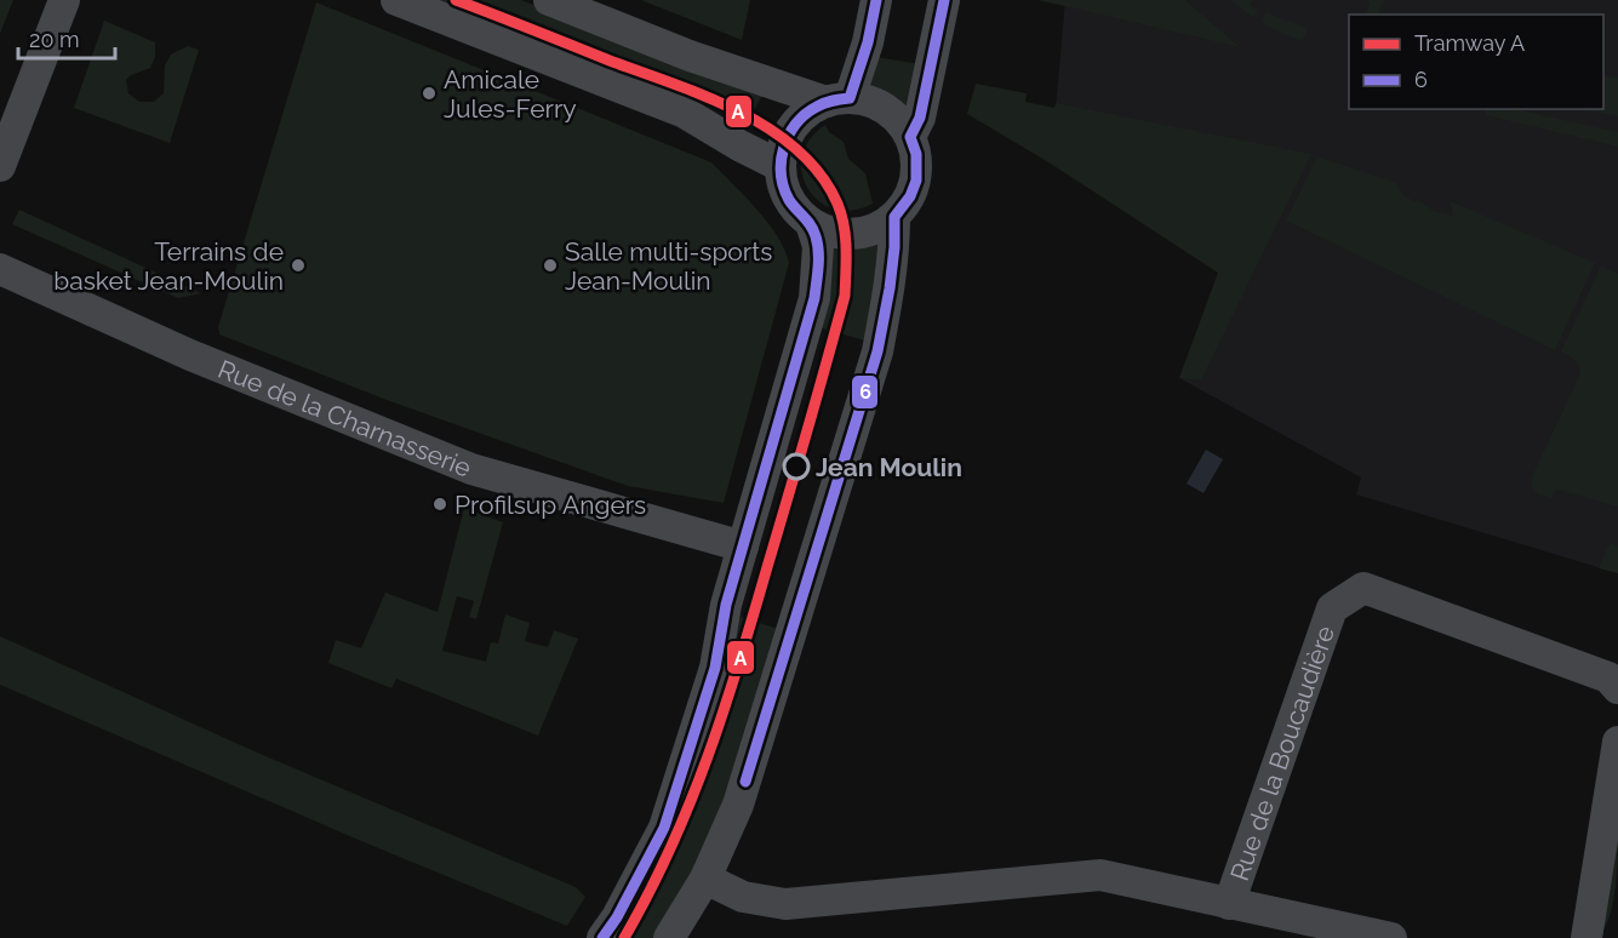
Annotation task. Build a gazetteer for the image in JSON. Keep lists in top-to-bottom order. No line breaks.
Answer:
{"streets":{"street":["Rue de la Charnasserie","Rue de la Boucaudière"]},"places":["Amicale Jules-Ferry","Terrains de basket Jean-Moulin","Salle multi-sports Jean-Moulin","Jean Moulin","Profilsup Angers"],"lines":["tram line A","transit line 6"],"legend":["Tramway A","6"],"scale_bar":"20 m"}
